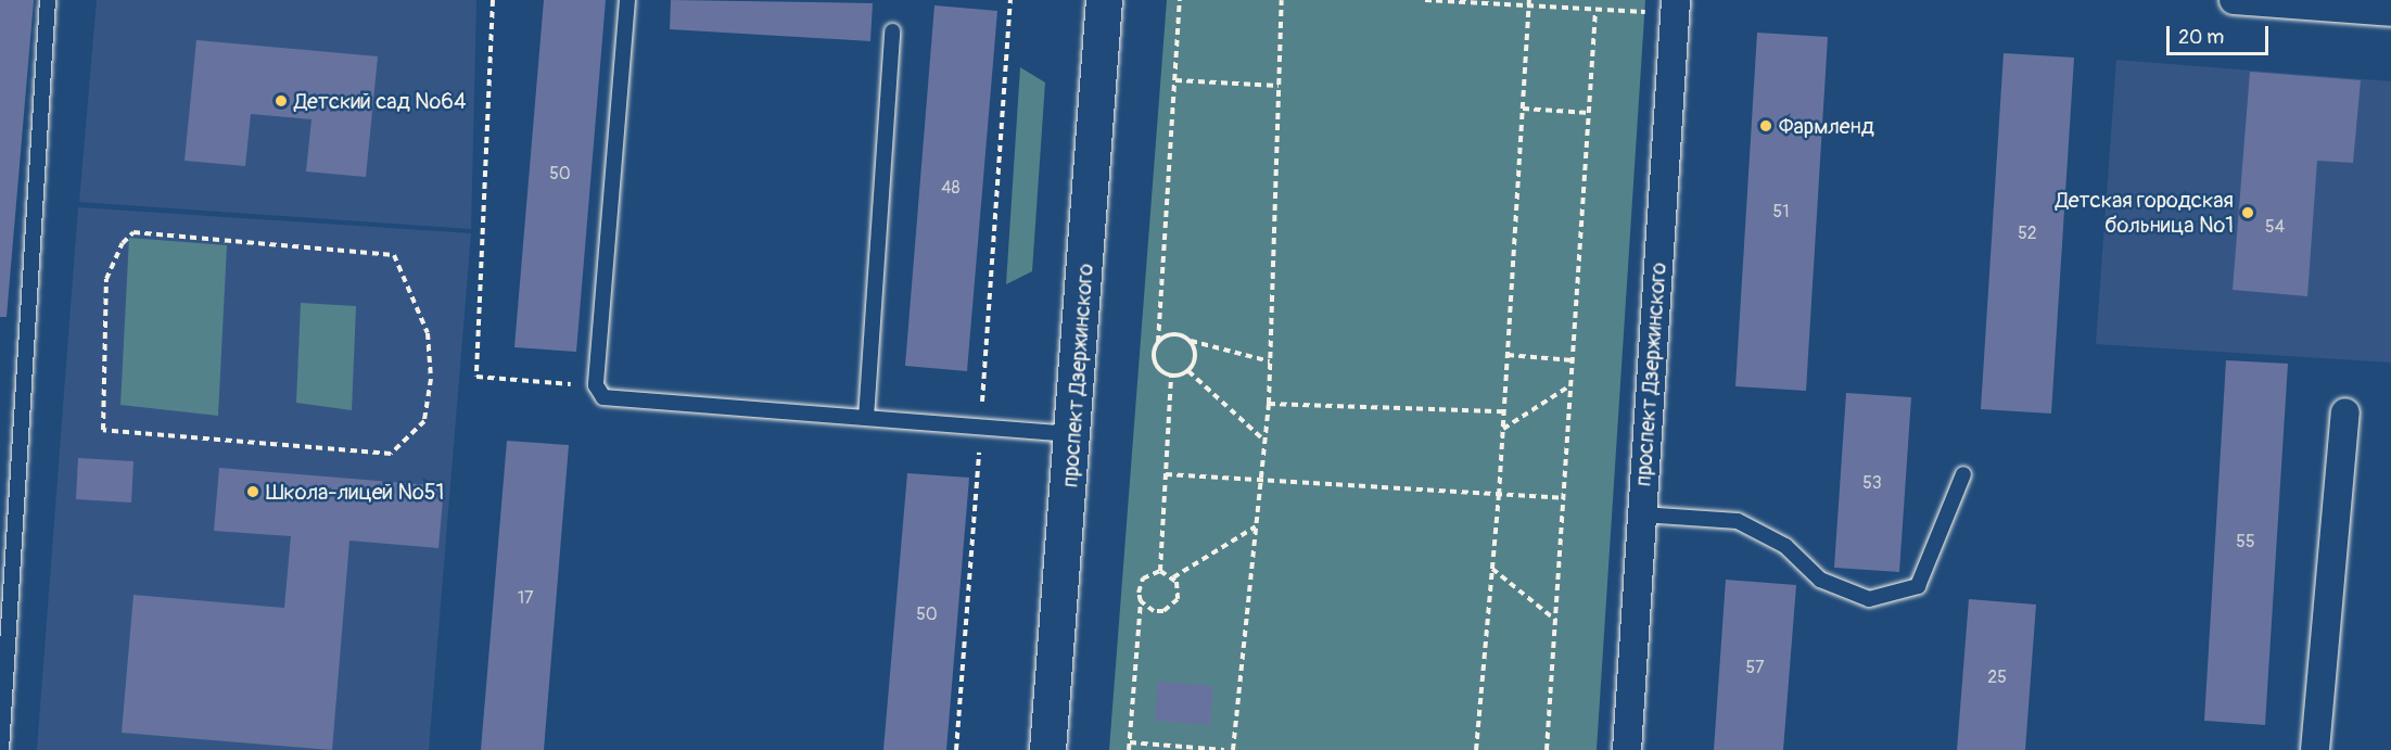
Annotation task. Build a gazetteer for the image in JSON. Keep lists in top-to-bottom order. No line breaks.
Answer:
{"streets":{"street":["проспект Дзержинского"]},"places":["Детский сад №64","Фармленд","Детская городская больница №1","Школа-лицей №51"],"house_numbers":["50","48","51","54","52","53","55","17","50","57","25"],"scale_bar":"20 m"}
